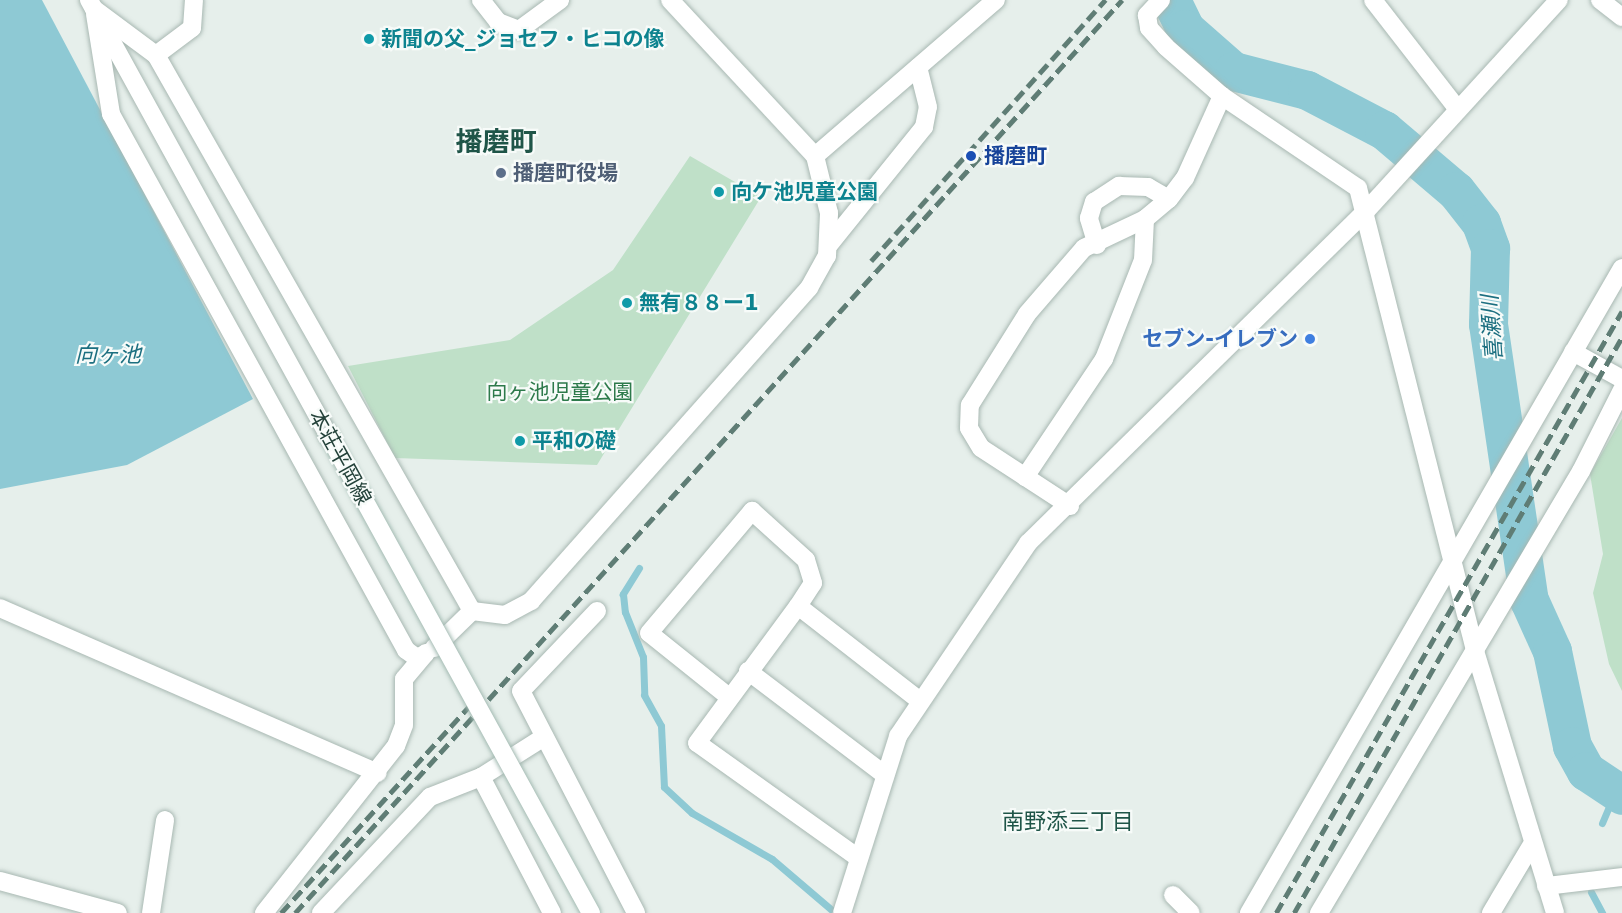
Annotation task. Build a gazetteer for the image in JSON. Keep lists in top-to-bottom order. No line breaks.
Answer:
{"streets":{"street":["本荘平岡線"]},"districts":["播磨町","南野添三丁目"],"water":["喜瀬川","向ヶ池"],"parks":["向ヶ池児童公園"],"places":["新聞の父_ジョセフ・ヒコの像","播磨町","播磨町役場","向ケ池児童公園","無有８８ー1","セブン-イレブン","平和の礎"]}
